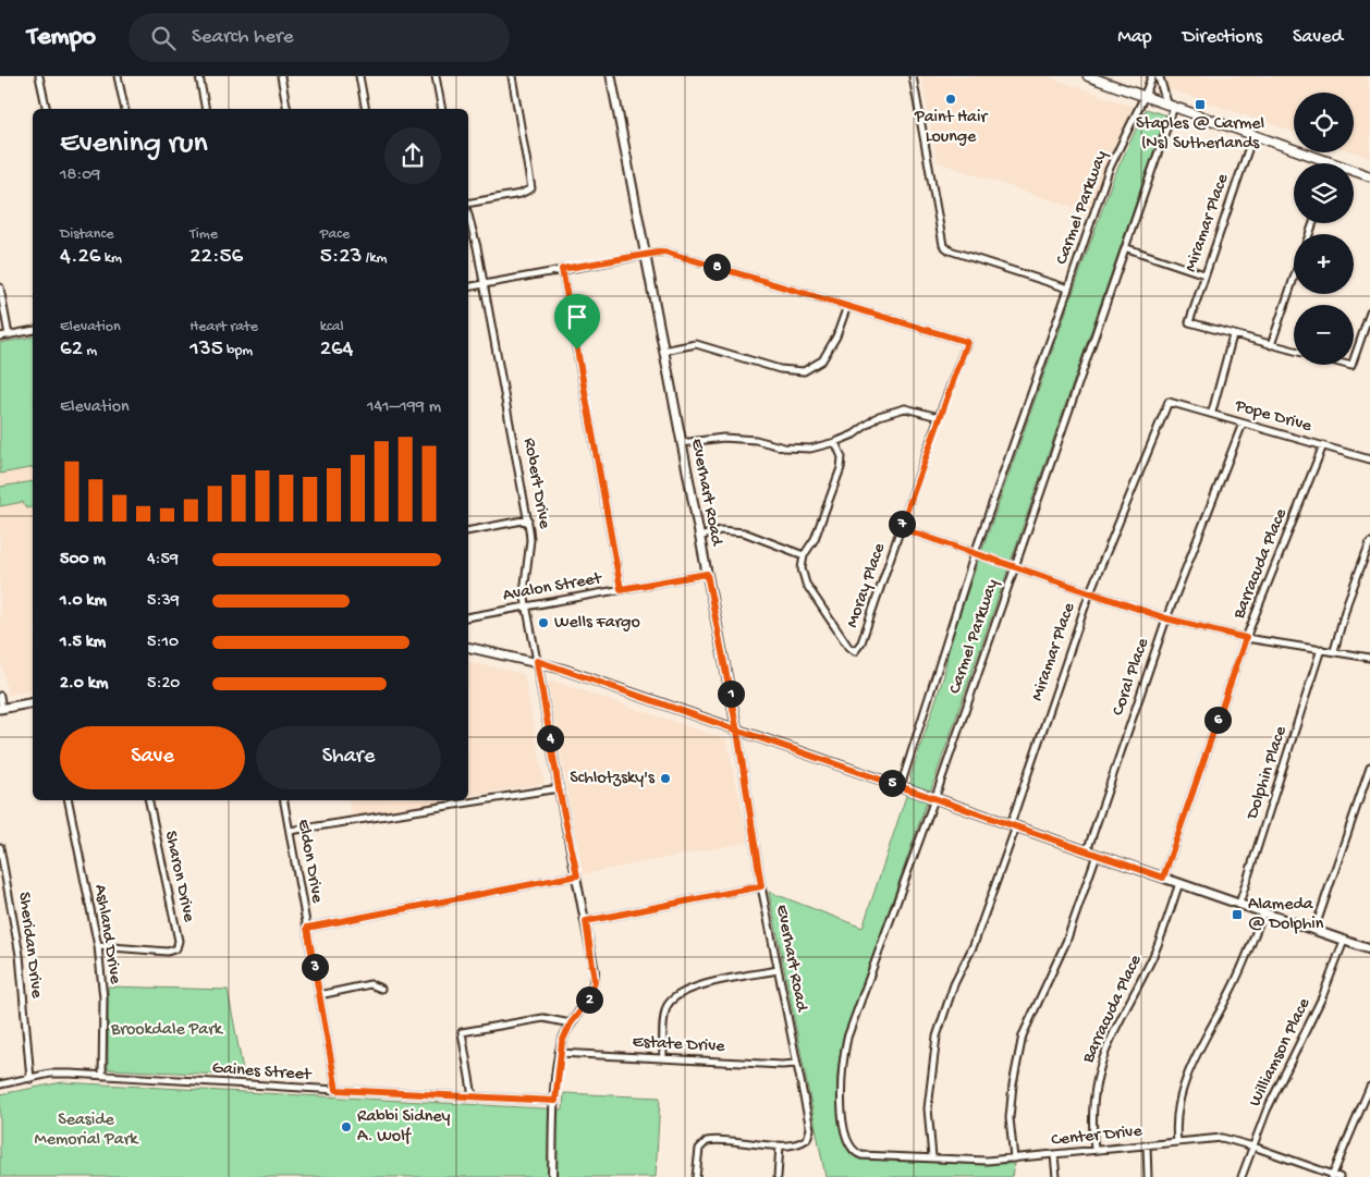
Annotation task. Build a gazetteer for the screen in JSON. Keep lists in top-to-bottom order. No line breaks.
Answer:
{"streets":{"main road":["Everhart Road"],"street":["Carmel Parkway","Miramar Place","Pope Drive","Robert Drive","Barracuda Place","Moray Place","Avalon Street","Coral Place","Dolphin Place","Eldon Drive","Sharon Drive","Ashland Drive","Sheridan Drive","Estate Drive","Williamson Place","Gaines Street","Center Drive"]},"crossings":[["Carmel Parkway","Center Drive"],["Miramar Place","Pope Drive"],["Miramar Place","Center Drive"],["Pope Drive","Barracuda Place"],["Pope Drive","Coral Place"],["Robert Drive","Avalon Street"],["Robert Drive","Estate Drive"],["Robert Drive","Gaines Street"],["Everhart Road","Avalon Street"],["Everhart Road","Estate Drive"],["Barracuda Place","Center Drive"],["Eldon Drive","Gaines Street"],["Sharon Drive","Ashland Drive"],["Ashland Drive","Gaines Street"],["Sheridan Drive","Gaines Street"],["Williamson Place","Center Drive"]],"parks":["Brookdale Park","Seaside Memorial Park"],"places":{"other":["Paint Hair Lounge","Wells Fargo","Schlotzsky's","Rabbi Sidney A. Wolf"],"transit":["Staples @ Carmel (Ns) Sutherlands","Alameda @ Dolphin"]},"page":{"header":"Tempo","search":"Search here","nav":["Map","Directions","Saved"],"map_buttons":["+","−"],"heading":["Evening run","18:09"],"stats":[["Distance","4.26 km"],["Time","22:56"],["Pace","5:23 /km"],["Elevation","62 m"],["Heart rate","135 bpm"],["kcal","264"]],"pins":["8","7","1","6","4","5","3","2"],"chart":["Elevation","141–199 m"],"list":[{"name":"500 m","note":"4:59"},{"name":"1.0 km","note":"5:39"},{"name":"1.5 km","note":"5:10"},{"name":"2.0 km","note":"5:20"}],"buttons":["Save","Share"]}}
